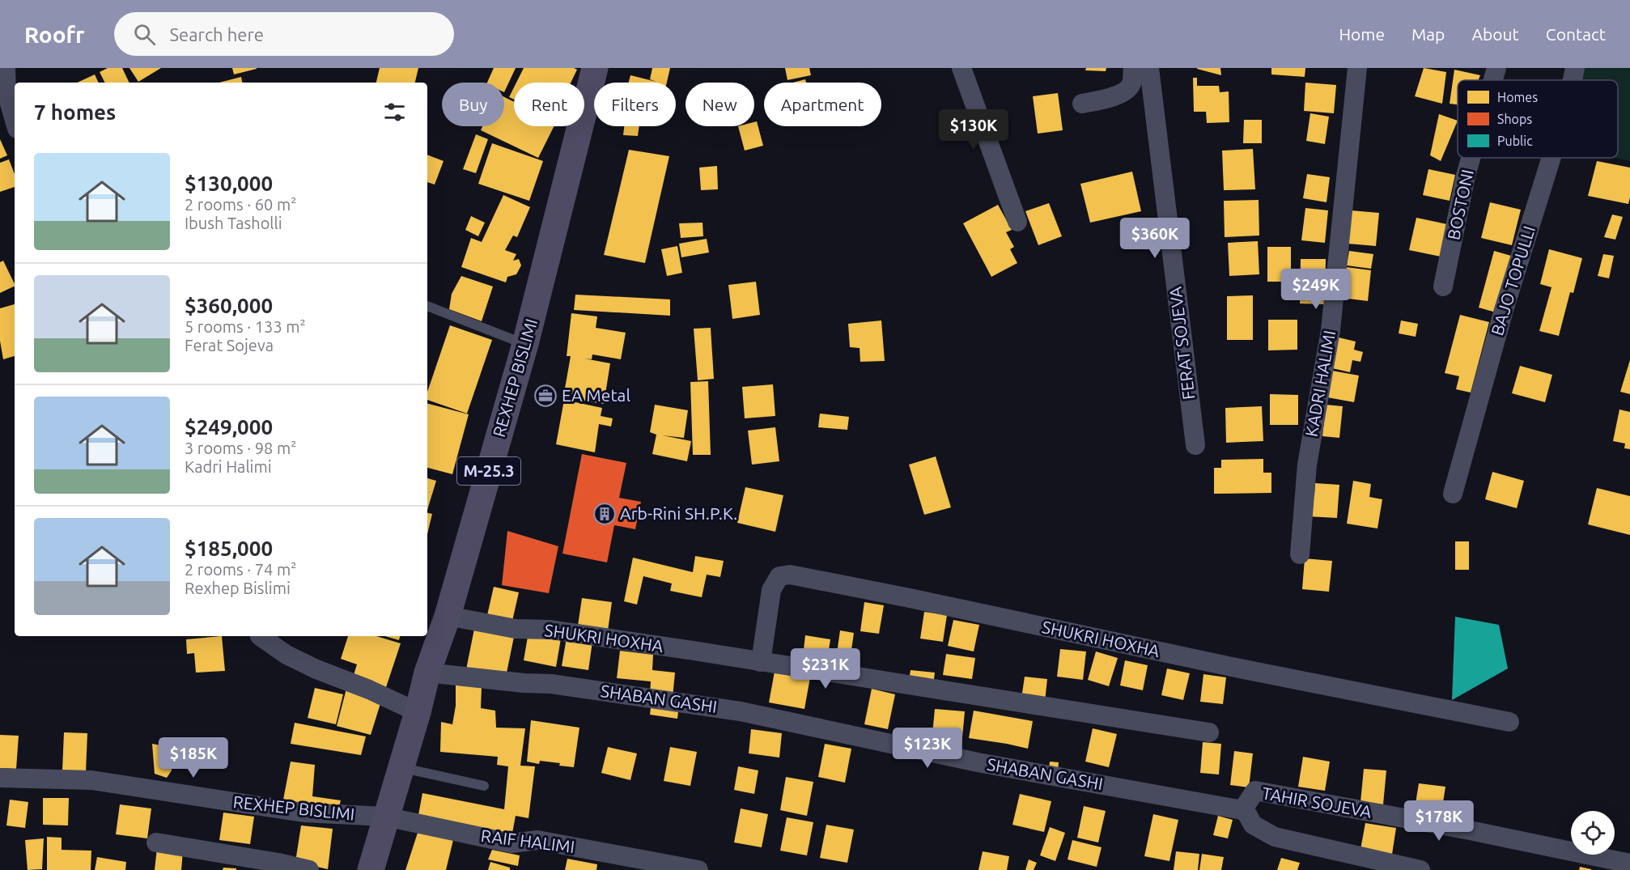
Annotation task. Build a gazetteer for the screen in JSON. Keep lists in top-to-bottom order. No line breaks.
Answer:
{"streets":{"main road":["REXHEP BISLIMI","M-25.3"],"street":["BOSTONI","BAJO TOPULLI","FERAT SOJEVA","KADRI HALIMI","SHUKRI HOXHA","SHABAN GASHI","TAHIR SOJEVA","RAIF HALIMI"]},"crossings":[["REXHEP BISLIMI","SHUKRI HOXHA"],["REXHEP BISLIMI","SHABAN GASHI"],["REXHEP BISLIMI","RAIF HALIMI"],["SHABAN GASHI","TAHIR SOJEVA"]],"places":{"office":["EA Metal"],"building":["Arb-Rini SH.P.K."]},"legend":["Homes","Shops","Public"],"page":{"header":"Roofr","search":"Search here","nav":["Home","Map","About","Contact"],"chip":["Buy","Rent","Filters","New","Apartment"],"heading":"7 homes","price":["$130K","$360K","$249K","$231K","$123K","$185K","$178K"],"list":[{"name":"$130,000","note":"2 rooms · 60 m² · Ibush Tasholli"},{"name":"$360,000","note":"5 rooms · 133 m² · Ferat Sojeva"},{"name":"$249,000","note":"3 rooms · 98 m² · Kadri Halimi"},{"name":"$185,000","note":"2 rooms · 74 m² · Rexhep Bislimi"}]}}
